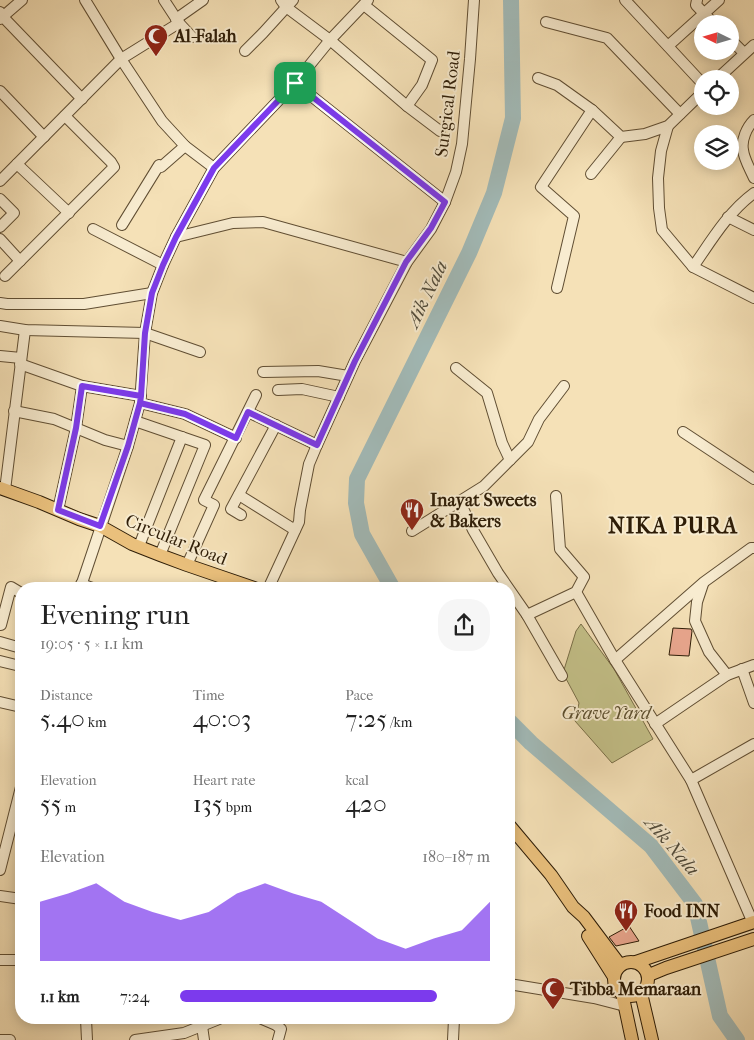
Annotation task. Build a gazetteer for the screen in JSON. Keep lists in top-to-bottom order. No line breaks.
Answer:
{"streets":{"main road":["Circular Road"],"street":["Surgical Road"]},"districts":["NIKA PURA"],"water":["Aik Nala"],"parks":["Grave Yard"],"places":{"mosque":["Al-Falah","Tibba Memaraan"],"restaurant":["Inayat Sweets & Bakers","Food INN"]},"north":"left","page":{"heading":["Evening run","19:05 · 5 × 1.1 km"],"stats":[["Distance","5.40 km"],["Time","40:03"],["Pace","7:25 /km"],["Elevation","55 m"],["Heart rate","135 bpm"],["kcal","420"]],"chart":["Elevation","180–187 m"],"list":[{"name":"1.1 km","note":"7:24"}]}}
